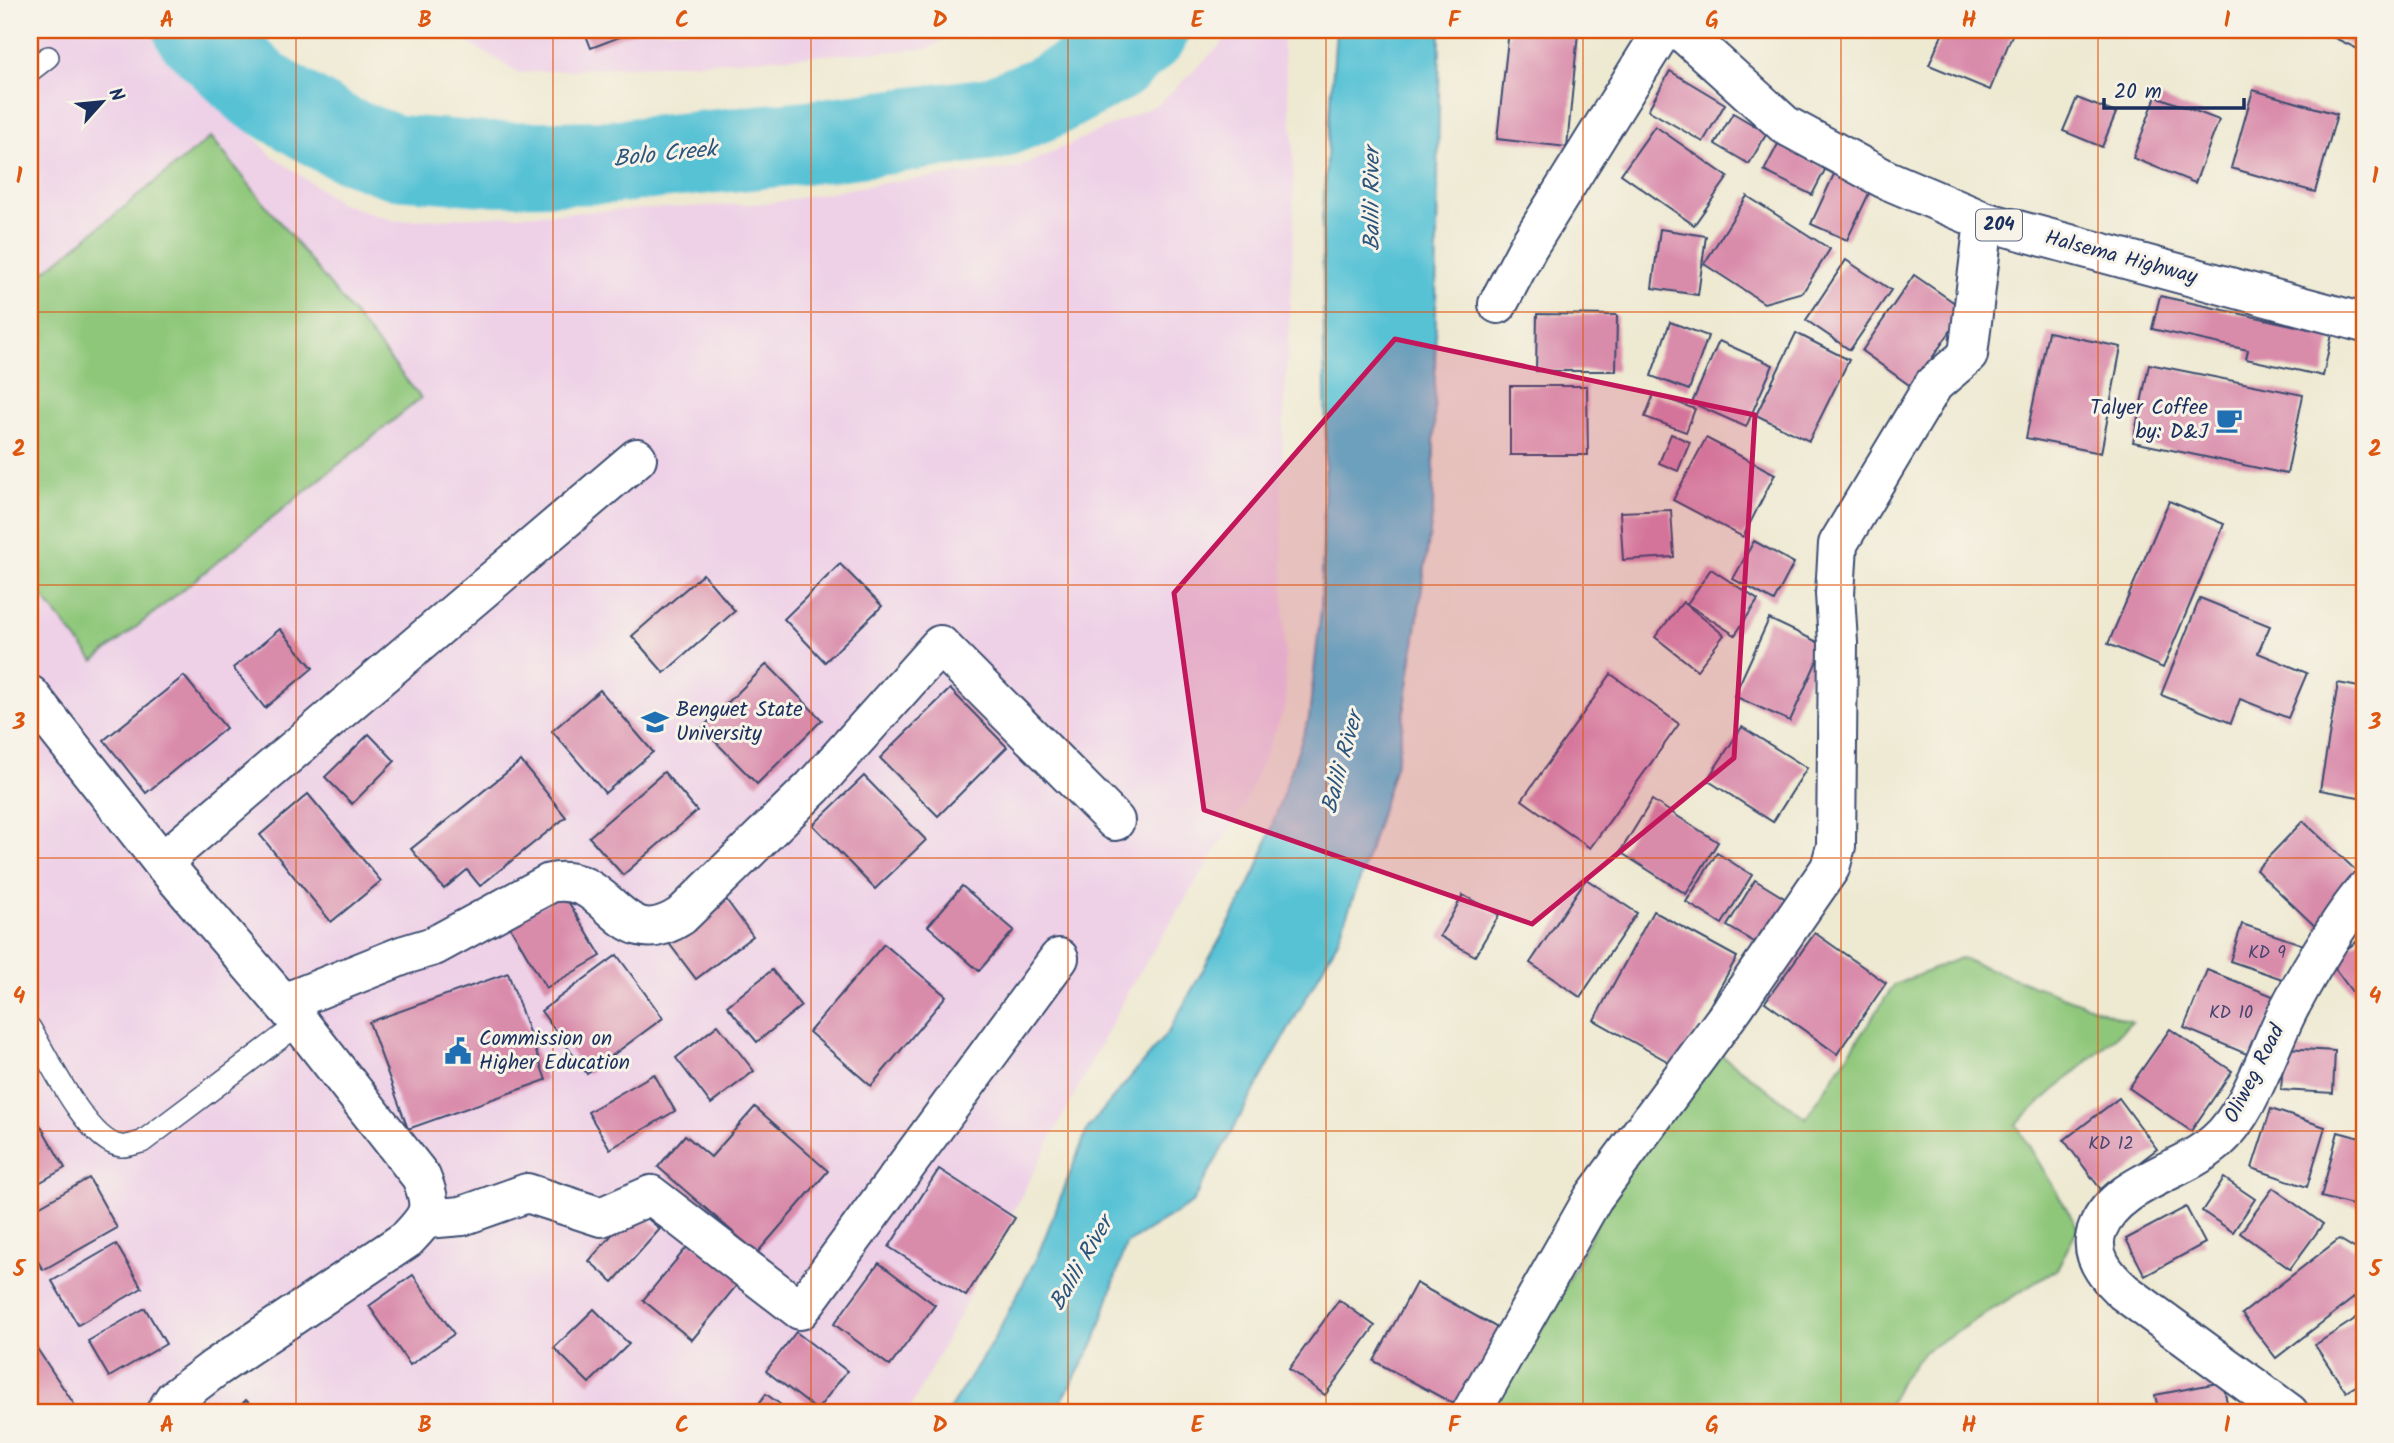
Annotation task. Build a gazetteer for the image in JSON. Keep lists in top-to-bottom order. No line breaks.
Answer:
{"streets":{"main road":["204","Halsema Highway","Oliweg Road"]},"water":["Bolo Creek","Balili River"],"places":{"cafe":["Talyer Coffee by: D&J"],"school or university":["Benguet State University"],"public building":["Commission on Higher Education"]},"house_numbers":["KD 9","KD 10","KD 12"],"scale_bar":"20 m","north":"top right","grid":{"columns":["A","B","C","D","E","F","G","H","I"],"rows":["1","2","3","4","5"]}}
